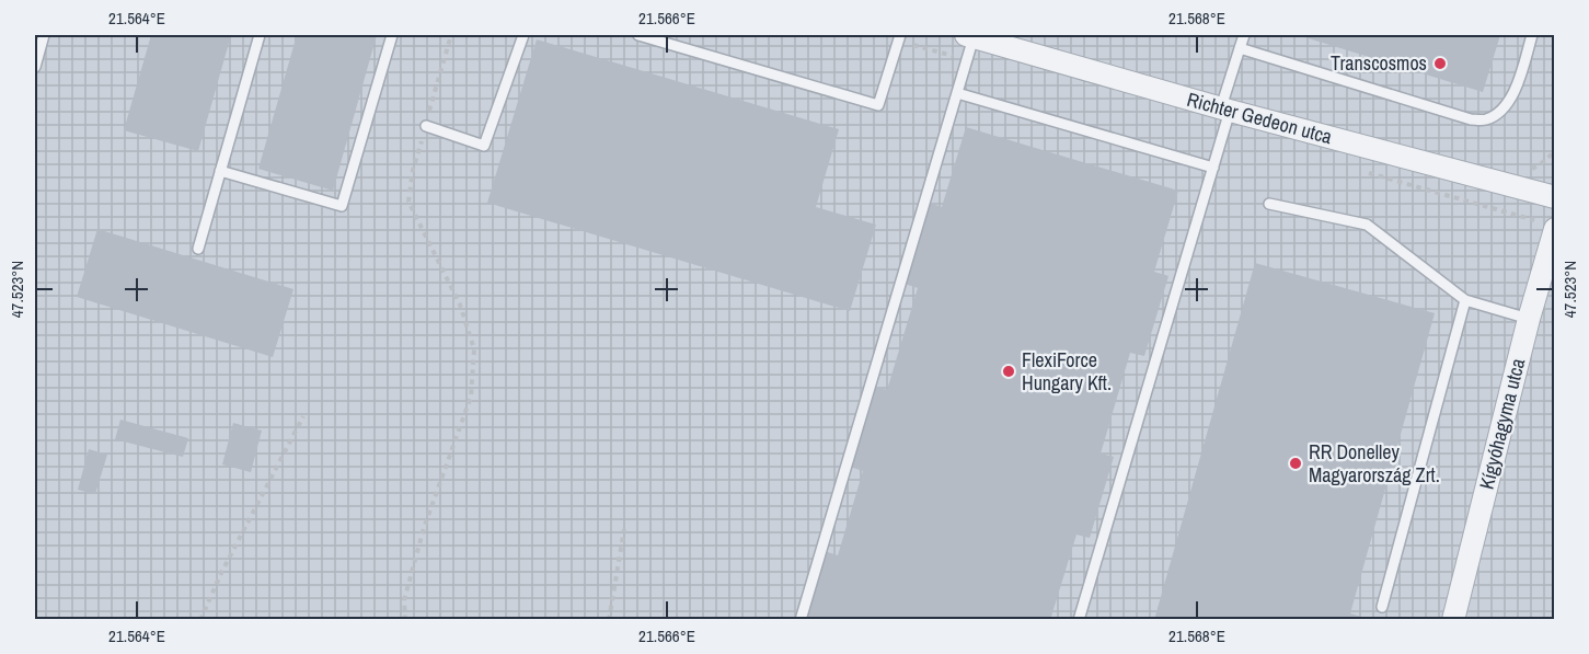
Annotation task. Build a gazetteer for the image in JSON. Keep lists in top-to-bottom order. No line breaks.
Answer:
{"streets":{"street":["Richter Gedeon utca","Kígyóhagyma utca"]},"places":["Transcosmos","FlexiForce Hungary Kft.","RR Donelley Magyarország Zrt."],"coordinates":["21.564°E","21.566°E","21.568°E","47.523°N"]}
